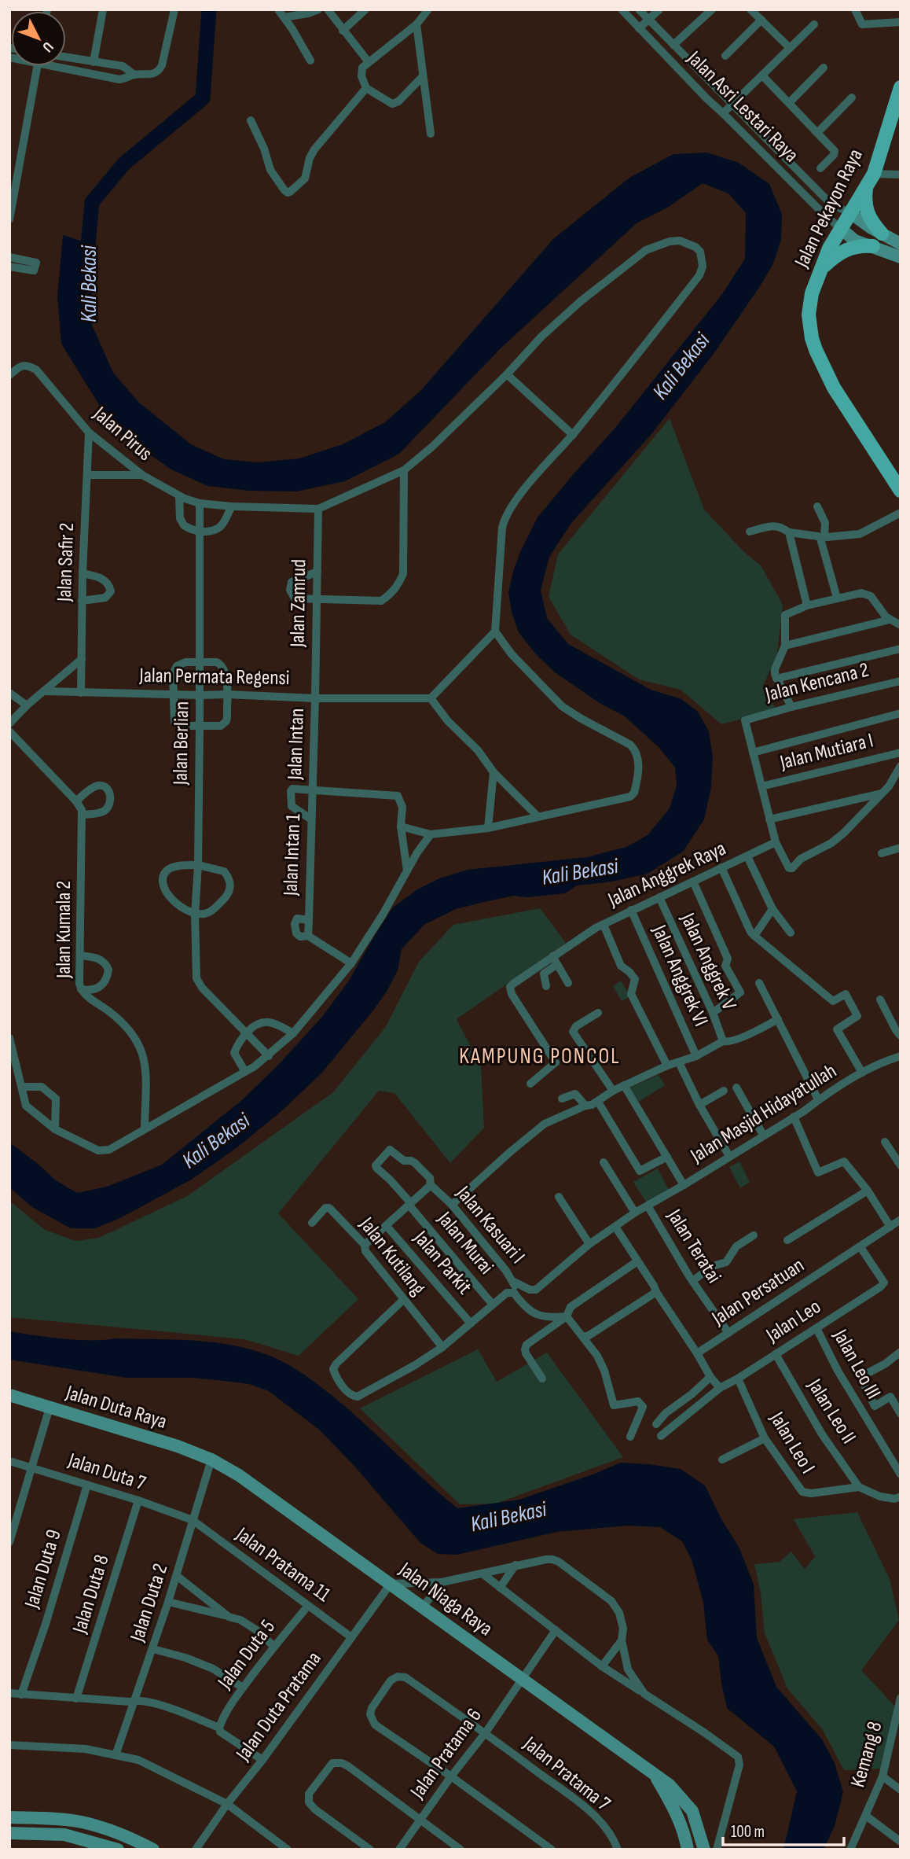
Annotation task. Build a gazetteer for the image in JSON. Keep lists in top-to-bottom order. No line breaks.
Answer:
{"streets":{"main road":["Jalan Pekayon Raya"],"street":["Jalan Asri Lestari Raya","Jalan Pirus","Jalan Safir 2","Jalan Zamrud","Jalan Permata Regensi","Jalan Kencana 2","Jalan Berlian","Jalan Intan","Jalan Mutiara I","Jalan Intan 1","Jalan Anggrek Raya","Jalan Kumala 2","Jalan Anggrek V","Jalan Anggrek VI","Jalan Masjid Hidayatullah","Jalan Kasuari I","Jalan Murai","Jalan Teratai","Jalan Kutilang","Jalan Parkit","Jalan Persatuan","Jalan Leo","Jalan Leo III","Jalan Duta Raya","Jalan Leo II","Jalan Leo I","Jalan Duta 7","Jalan Pratama 11","Jalan Duta 9","Jalan Duta 8","Jalan Niaga Raya","Jalan Duta 2","Jalan Duta 5","Jalan Duta Pratama","Jalan Pratama 6","Kemang 8","Jalan Pratama 7"]},"crossings":[["Jalan Asri Lestari Raya","Jalan Pekayon Raya"],["Jalan Pirus","Jalan Safir 2"],["Jalan Pirus","Jalan Zamrud"],["Jalan Pirus","Jalan Berlian"],["Jalan Safir 2","Jalan Permata Regensi"],["Jalan Zamrud","Jalan Permata Regensi"],["Jalan Zamrud","Jalan Intan"],["Jalan Permata Regensi","Jalan Berlian"],["Jalan Permata Regensi","Jalan Intan"],["Jalan Intan","Jalan Intan 1"],["Jalan Anggrek Raya","Jalan Anggrek V"],["Jalan Anggrek Raya","Jalan Anggrek VI"],["Jalan Masjid Hidayatullah","Jalan Kasuari I"],["Jalan Masjid Hidayatullah","Jalan Teratai"],["Jalan Kasuari I","Jalan Murai"],["Jalan Teratai","Jalan Persatuan"],["Jalan Persatuan","Jalan Leo"],["Jalan Leo","Jalan Leo III"],["Jalan Leo","Jalan Leo II"],["Jalan Leo","Jalan Leo I"],["Jalan Duta Raya","Jalan Niaga Raya"],["Jalan Duta Raya","Jalan Duta 2"],["Jalan Leo II","Jalan Leo I"],["Jalan Duta 7","Jalan Pratama 11"],["Jalan Duta 7","Jalan Duta 9"],["Jalan Duta 7","Jalan Duta 8"],["Jalan Duta 7","Jalan Duta 2"],["Jalan Pratama 11","Jalan Duta 2"],["Jalan Pratama 11","Jalan Duta 5"],["Jalan Pratama 11","Jalan Duta Pratama"],["Jalan Niaga Raya","Jalan Duta 2"],["Jalan Niaga Raya","Jalan Duta Pratama"],["Jalan Niaga Raya","Jalan Pratama 6"],["Jalan Pratama 6","Jalan Pratama 7"]],"districts":["KAMPUNG PONCOL"],"water":["Kali Bekasi"],"scale_bar":"100 m","north":"bottom right"}
